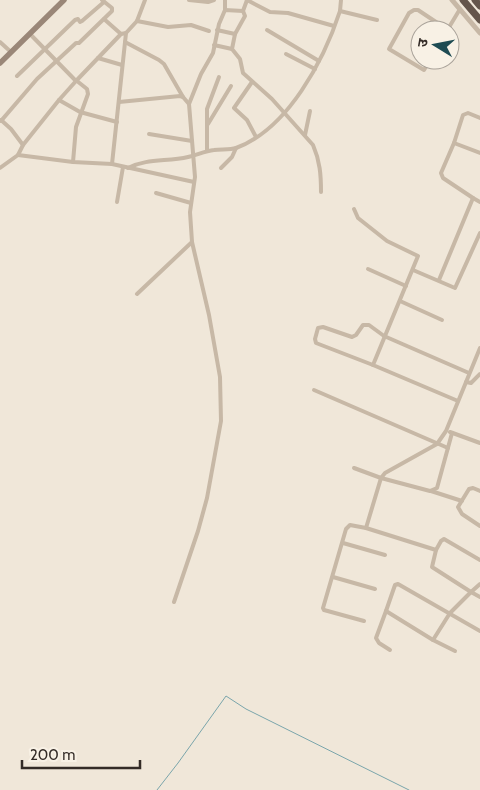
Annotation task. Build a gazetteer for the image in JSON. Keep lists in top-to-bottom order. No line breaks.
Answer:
{"scale_bar":"200 m","north":"left"}
